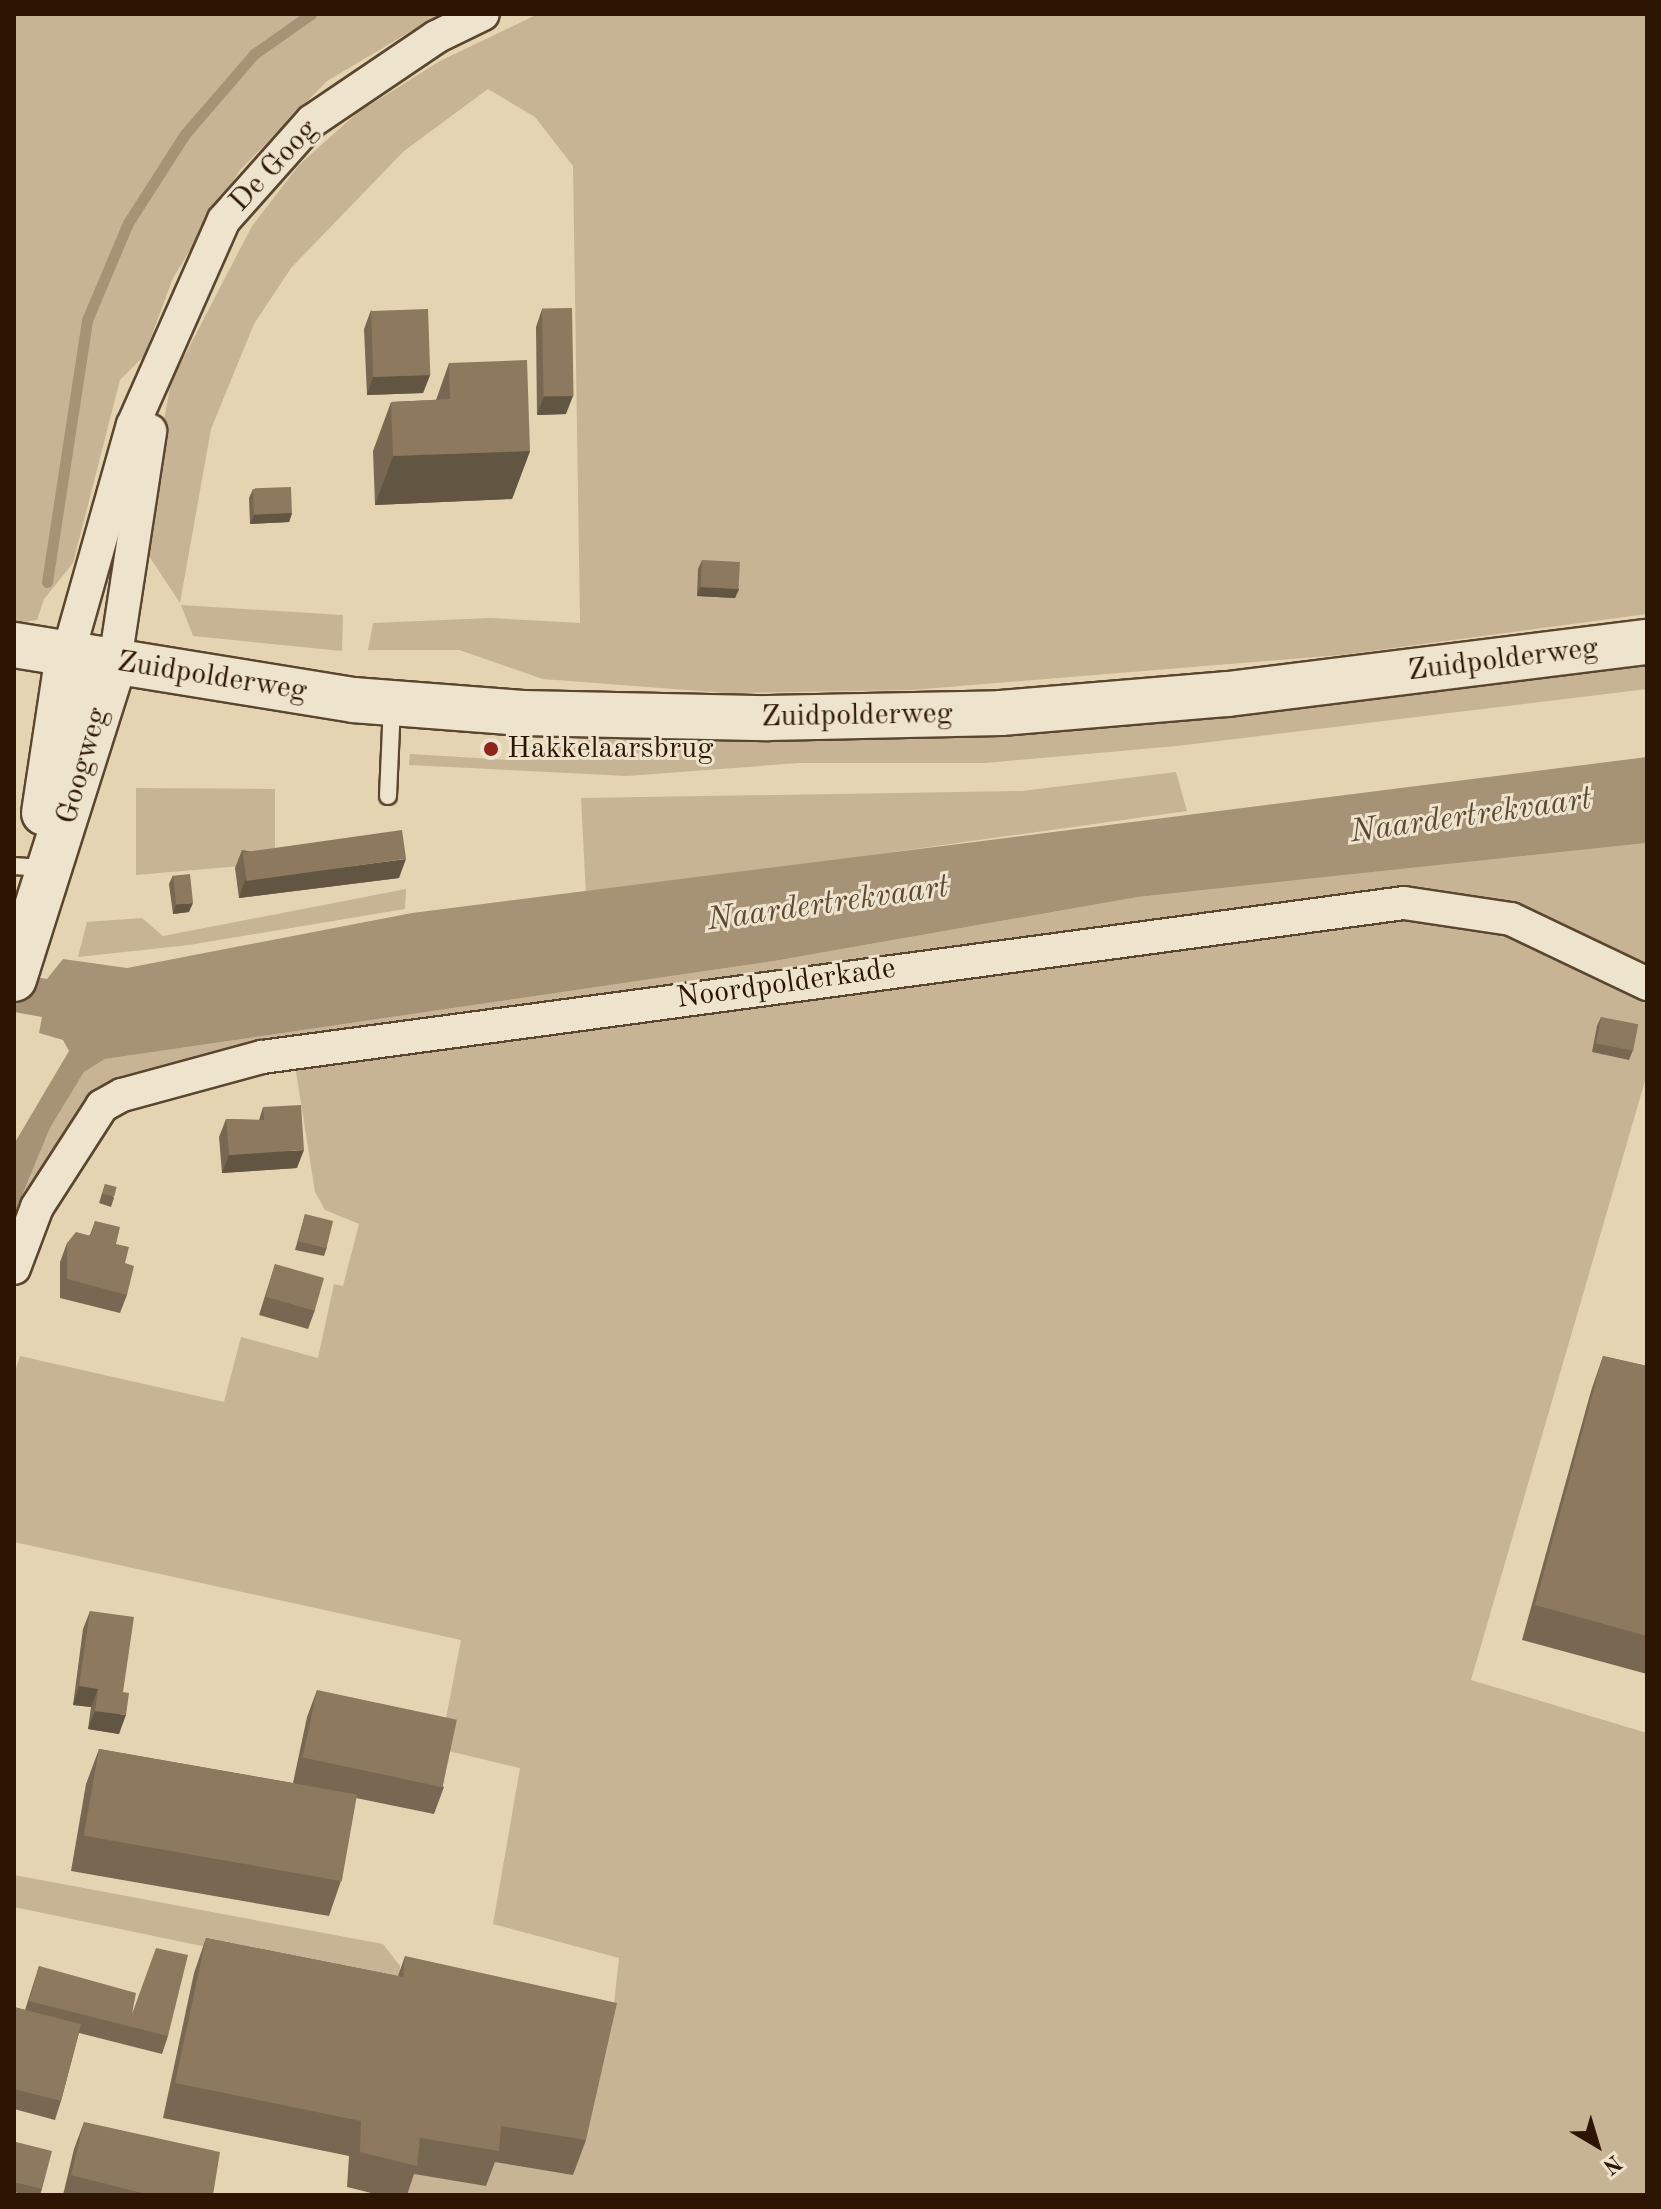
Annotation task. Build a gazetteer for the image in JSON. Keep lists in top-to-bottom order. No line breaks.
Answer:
{"streets":{"main road":["Zuidpolderweg","Googweg"],"street":["De Goog","Noordpolderkade"]},"crossings":[["De Goog","Zuidpolderweg"],["De Goog","Googweg"],["Zuidpolderweg","Googweg"]],"water":["Naardertrekvaart"],"places":["Hakkelaarsbrug"],"north":"bottom right"}
